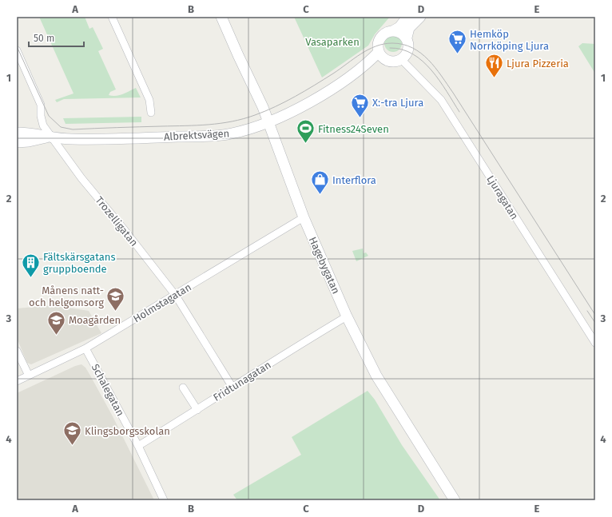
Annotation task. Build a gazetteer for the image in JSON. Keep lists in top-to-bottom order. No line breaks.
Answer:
{"streets":{"main road":["Albrektsvägen","Hagebygatan"],"street":["Ljuragatan","Trozelligatan","Holmstagatan","Fridtunagatan","Schalegatan"]},"crossings":[["Albrektsvägen","Ljuragatan"],["Albrektsvägen","Trozelligatan"],["Albrektsvägen","Hagebygatan"],["Trozelligatan","Holmstagatan"],["Trozelligatan","Fridtunagatan"],["Hagebygatan","Holmstagatan"],["Hagebygatan","Fridtunagatan"],["Holmstagatan","Schalegatan"],["Fridtunagatan","Schalegatan"]],"parks":["Vasaparken"],"places":{"supermarket":["Hemköp Norrköping Ljura","X:-tra Ljura"],"restaurant":["Ljura Pizzeria"],"sports":["Fitness24Seven"],"shop":["Interflora"],"building":["Fältskärsgatans gruppboende"],"school or university":["Månens natt- och helgomsorg","Moagården","Klingsborgsskolan"]},"scale_bar":"50 m","grid":{"columns":["A","B","C","D","E"],"rows":["1","2","3","4"]}}
